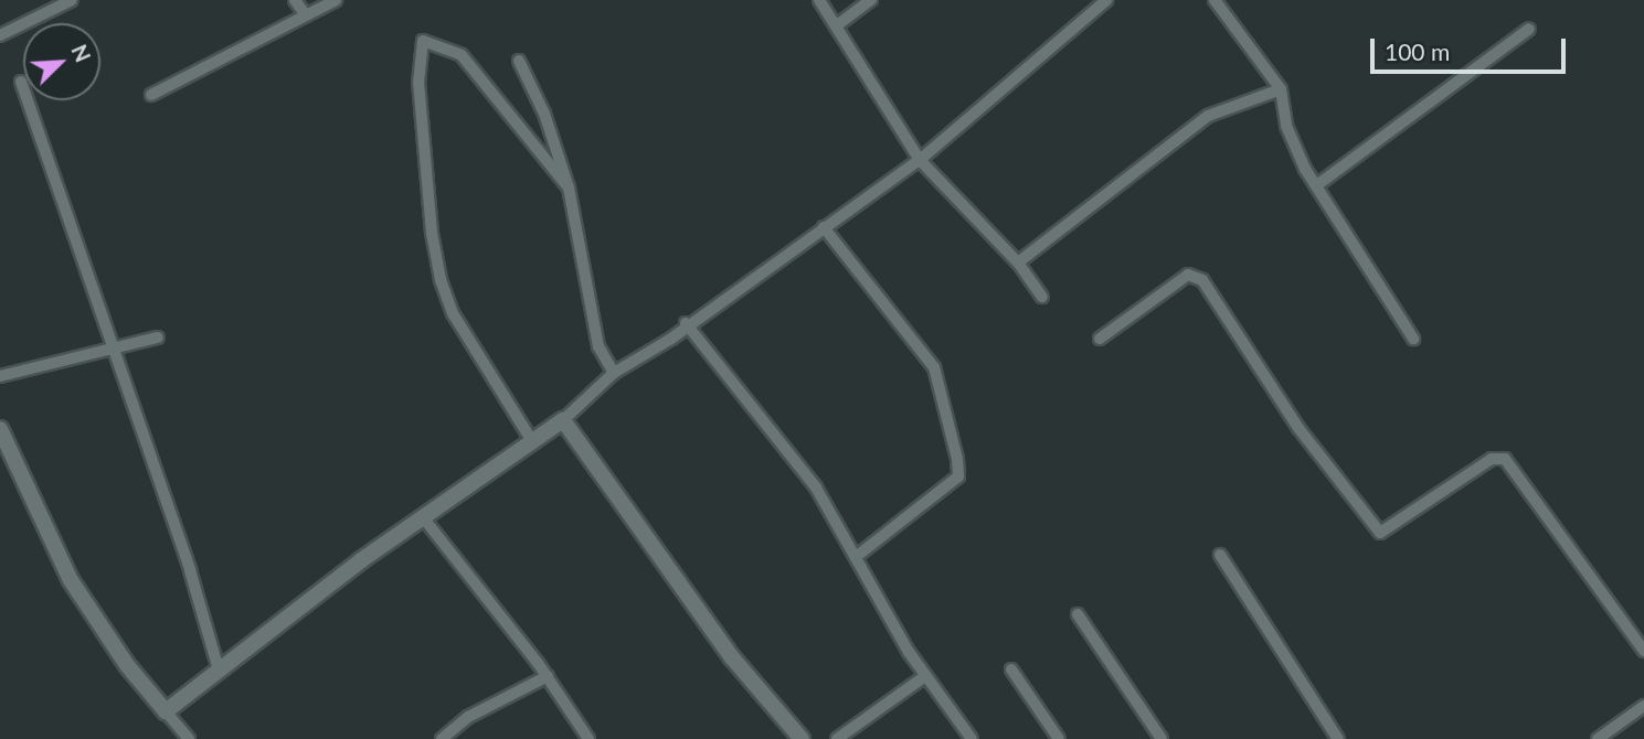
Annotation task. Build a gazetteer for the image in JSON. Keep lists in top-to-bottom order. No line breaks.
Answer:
{"scale_bar":"100 m","north":"top right"}
